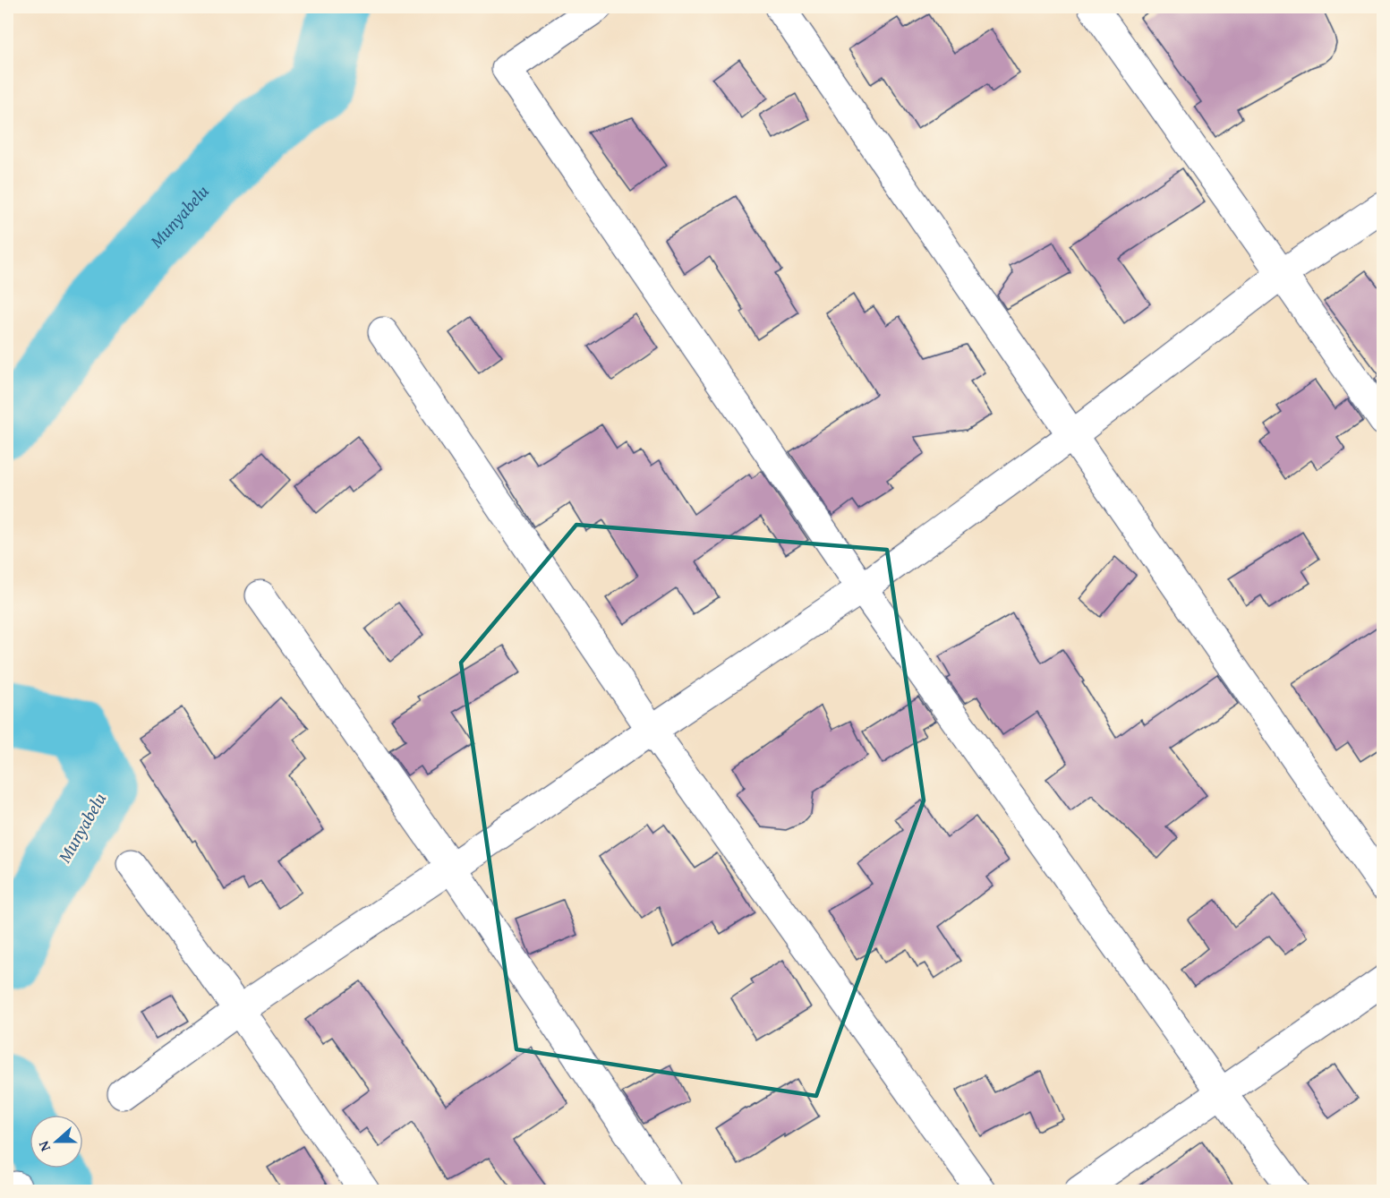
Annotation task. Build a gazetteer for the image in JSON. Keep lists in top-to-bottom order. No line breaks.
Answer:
{"water":["Munyabelu"],"north":"left"}
